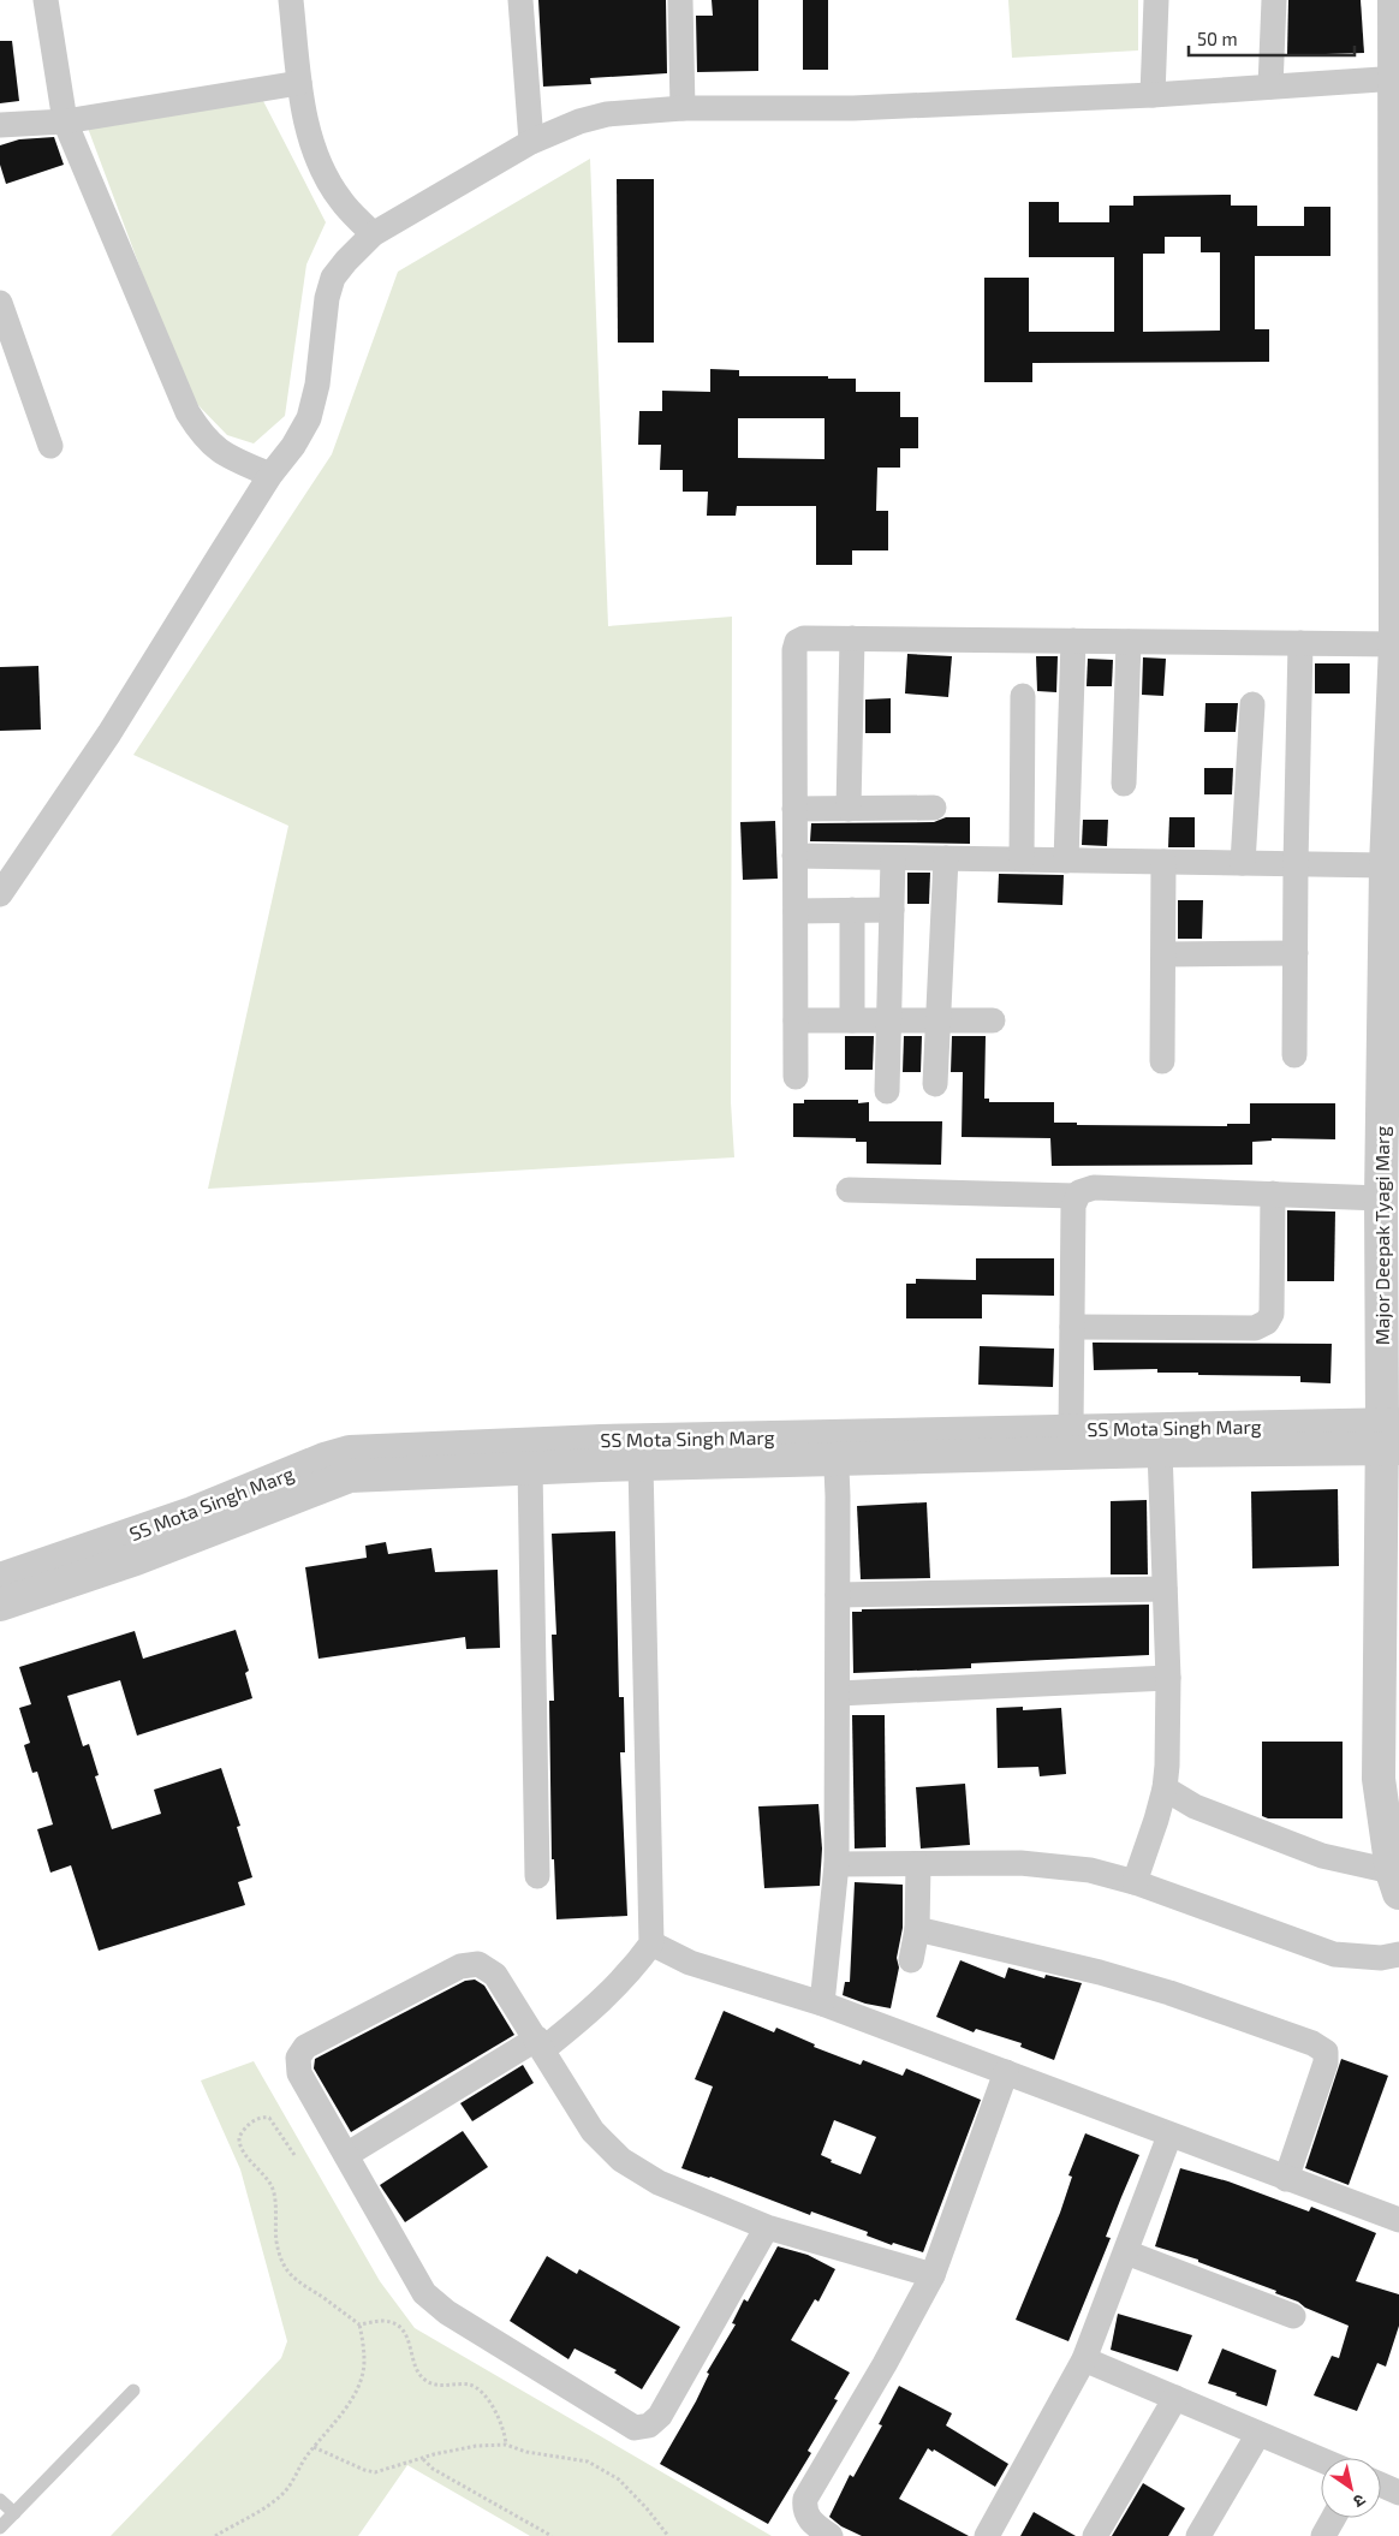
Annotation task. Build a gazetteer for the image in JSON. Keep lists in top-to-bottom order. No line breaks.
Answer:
{"streets":{"street":["Major Deepak Tyagi Marg","SS Mota Singh Marg"]},"crossings":[["Major Deepak Tyagi Marg","SS Mota Singh Marg"]],"scale_bar":"50 m","north":"bottom right"}
